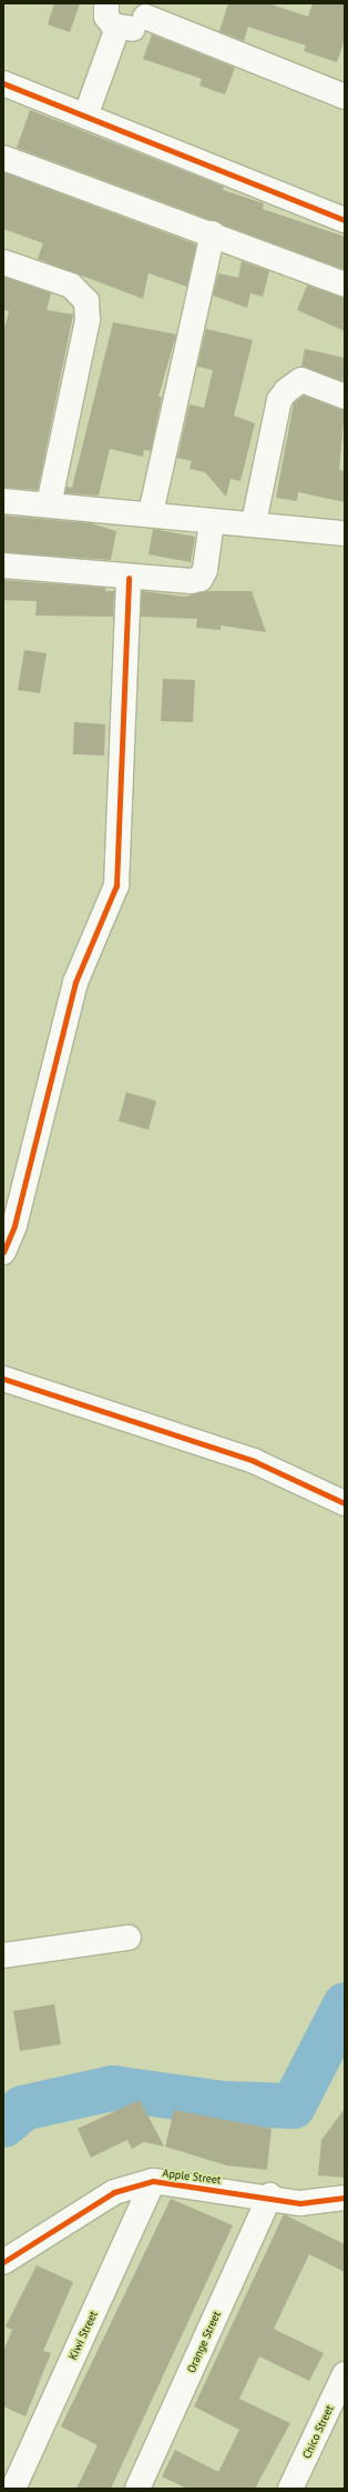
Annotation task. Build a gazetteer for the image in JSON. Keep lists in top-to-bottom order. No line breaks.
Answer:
{"streets":{"street":["Apple Street","Kiwi Street","Orange Street","Chico Street"]},"crossings":[["Apple Street","Kiwi Street"],["Apple Street","Orange Street"]]}
